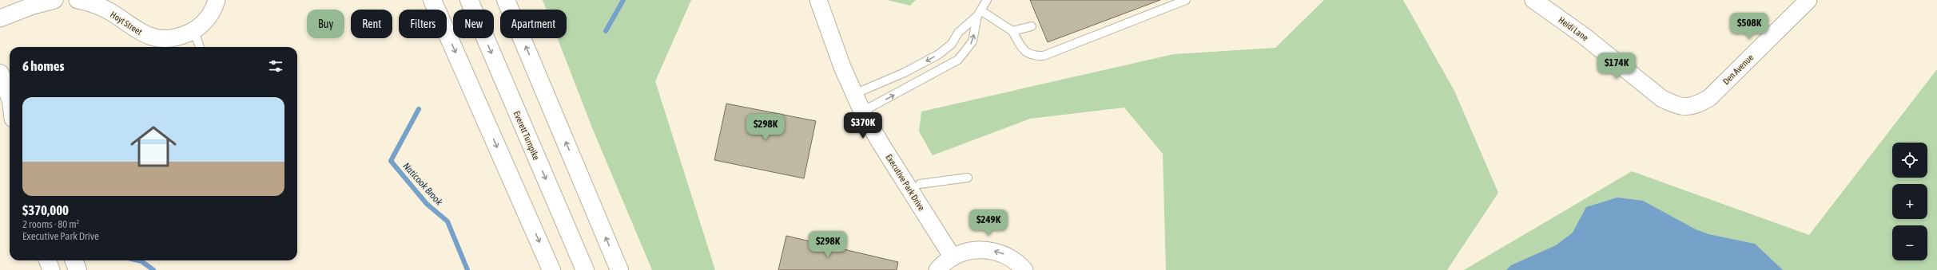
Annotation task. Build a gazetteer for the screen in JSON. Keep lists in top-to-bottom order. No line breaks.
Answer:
{"streets":{"main road":["Everett Turnpike"],"street":["Hoyt Street","Heidi Lane","Den Avenue","Executive Park Drive"]},"crossings":[["Heidi Lane","Den Avenue"]],"water":["Naticook Brook"],"page":{"chip":["Buy","Rent","Filters","New","Apartment"],"price":["$508K","$174K","$370K","$298K","$249K","$298K"],"heading":"6 homes","list":[{"name":"$370,000","note":"2 rooms · 80 m² · Executive Park Drive"}],"map_buttons":["+","−"]}}
